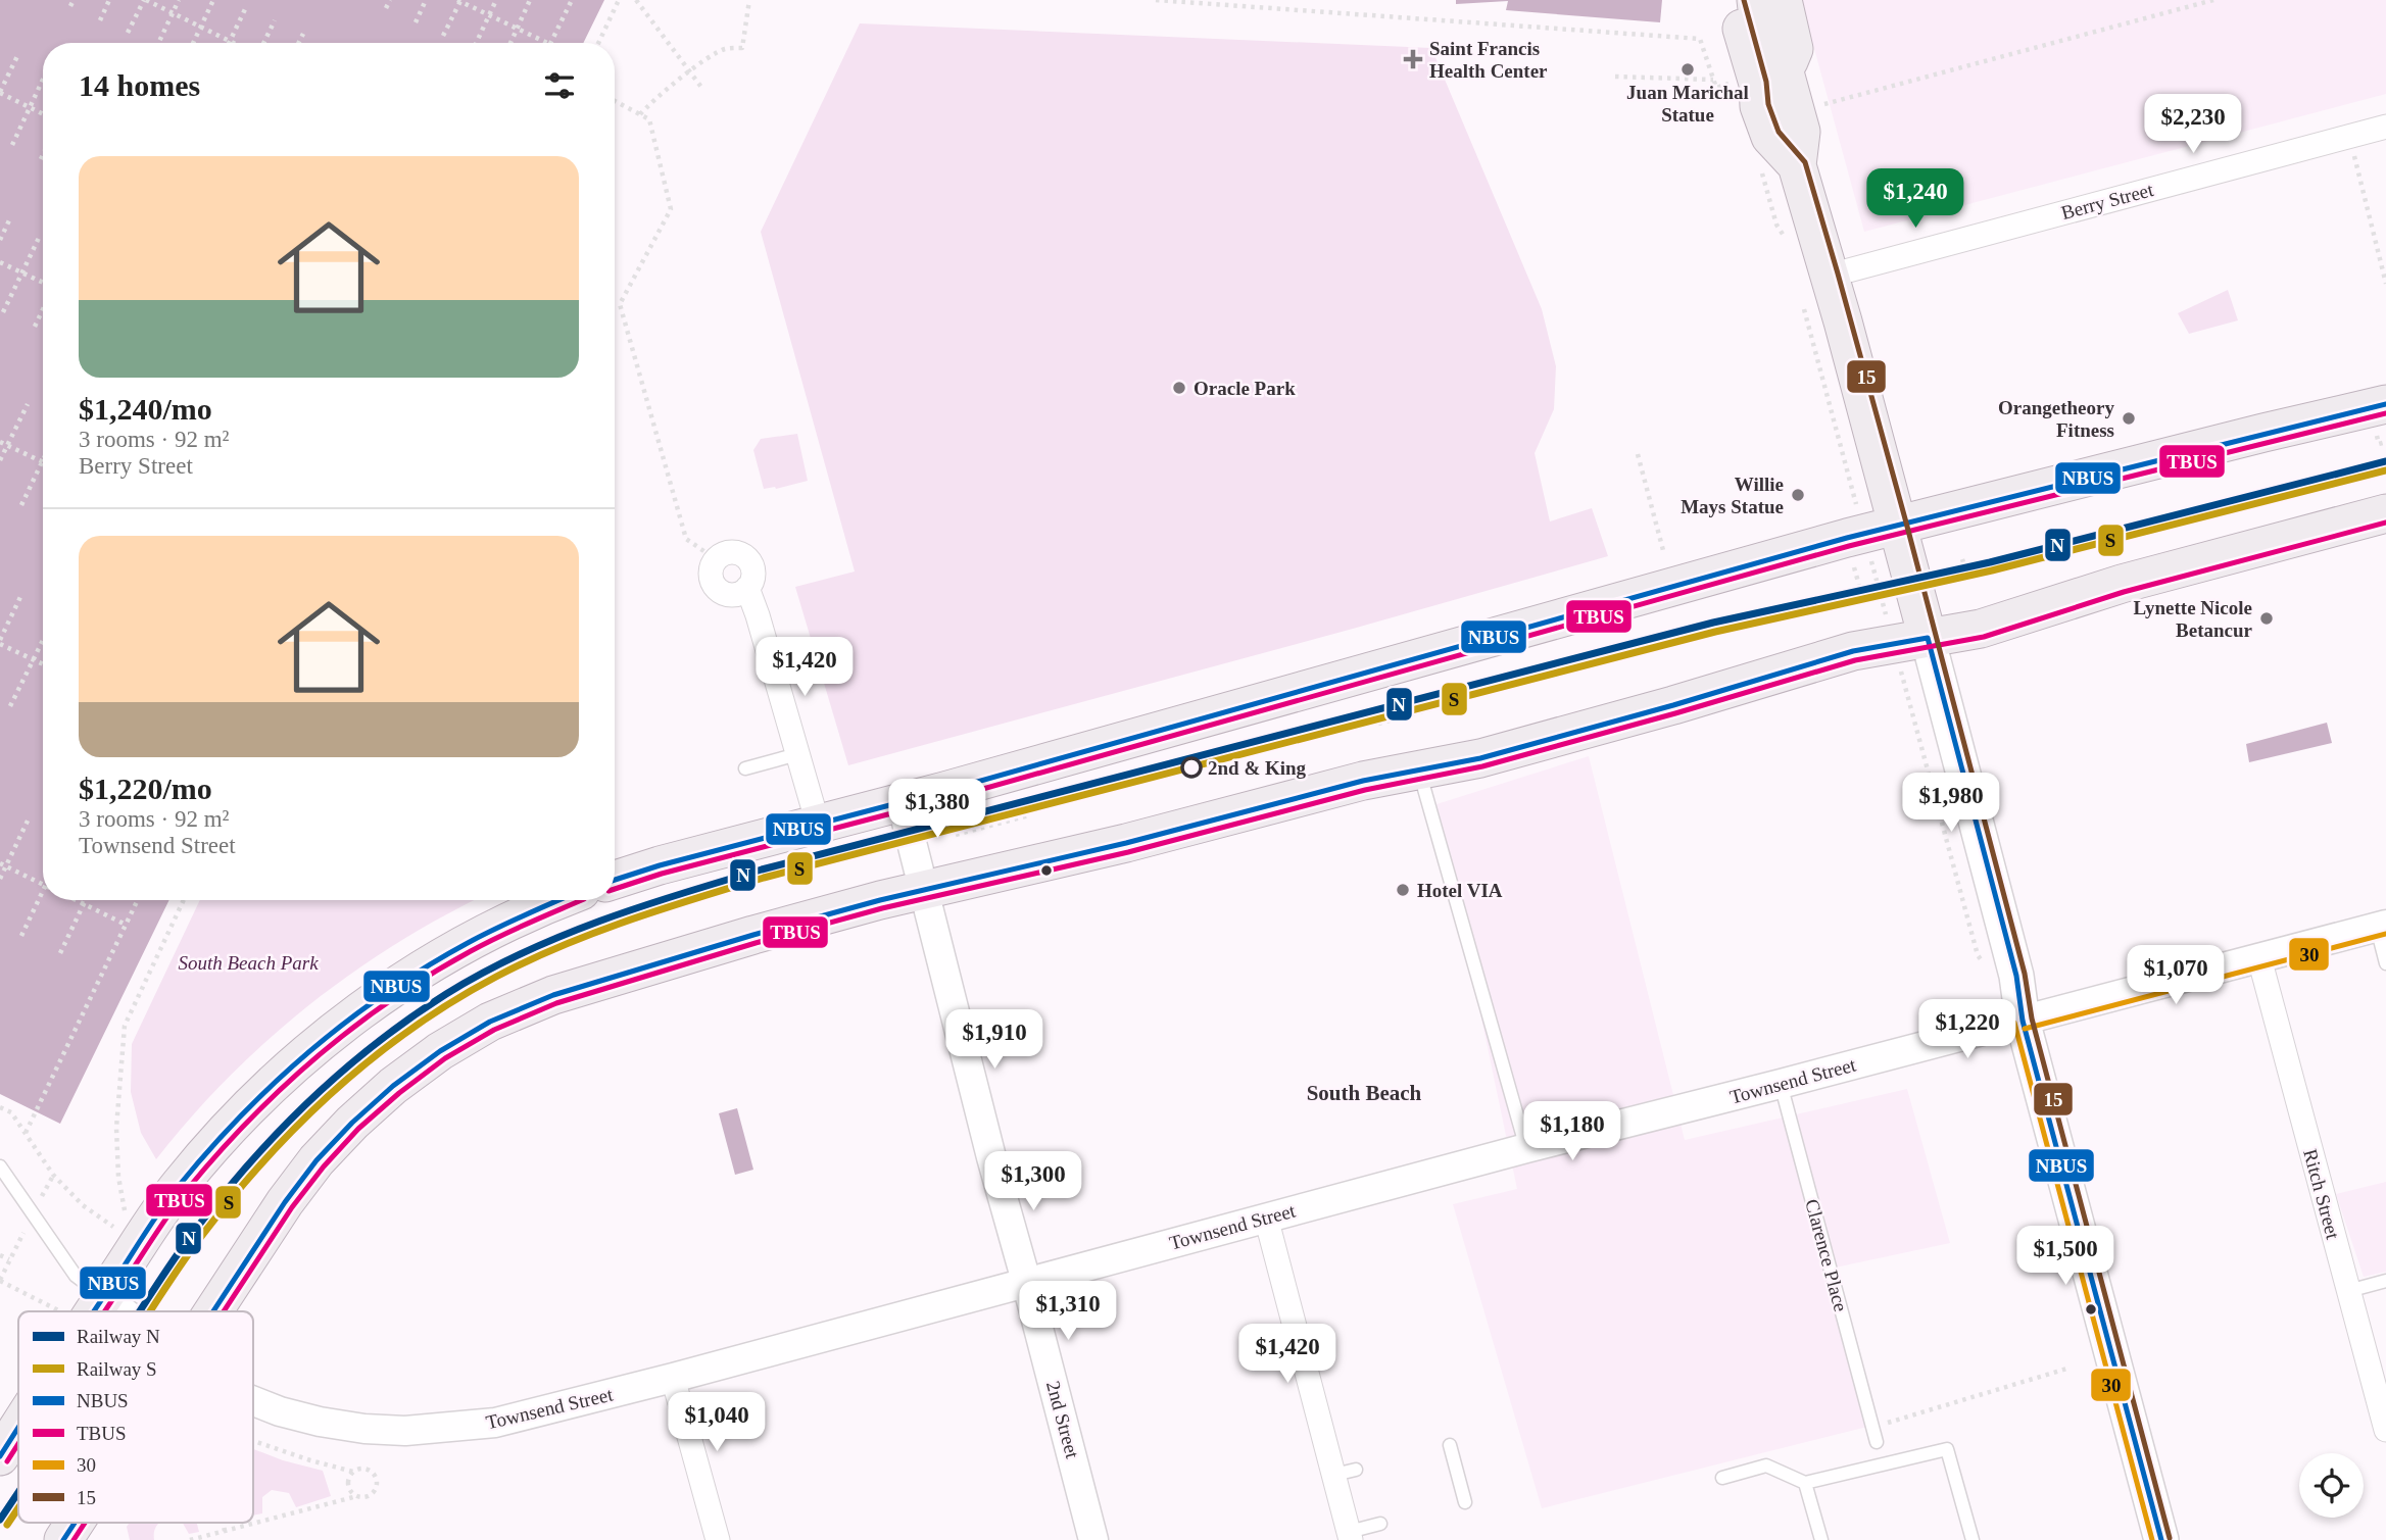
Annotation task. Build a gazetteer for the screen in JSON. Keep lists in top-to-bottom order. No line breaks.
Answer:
{"streets":{"street":["Berry Street","Townsend Street","Ritch Street","2nd Street"],"lane":["Clarence Place"]},"crossings":[["Townsend Street","Ritch Street"],["Townsend Street","Clarence Place"],["Townsend Street","2nd Street"]],"districts":["South Beach"],"parks":["South Beach Park"],"places":{"health":["Saint Francis Health Center"],"other":["Juan Marichal Statue","Oracle Park","Orangetheory Fitness","Willie Mays Statue","Lynette Nicole Betancur","2nd & King","Hotel VIA"]},"lines":["transit line 15","transit line NBUS","transit line TBUS","rail line N","rail line S","transit line 30"],"legend":["Railway N","Railway S","NBUS","TBUS","30","15"],"page":{"heading":"14 homes","price":["$2,230","$1,240","$1,420","$1,980","$1,380","$1,070","$1,220","$1,910","$1,180","$1,300","$1,500","$1,310","$1,420","$1,040"],"list":[{"name":"$1,240/mo","note":"3 rooms · 92 m² · Berry Street"},{"name":"$1,220/mo","note":"3 rooms · 92 m² · Townsend Street"}]}}
